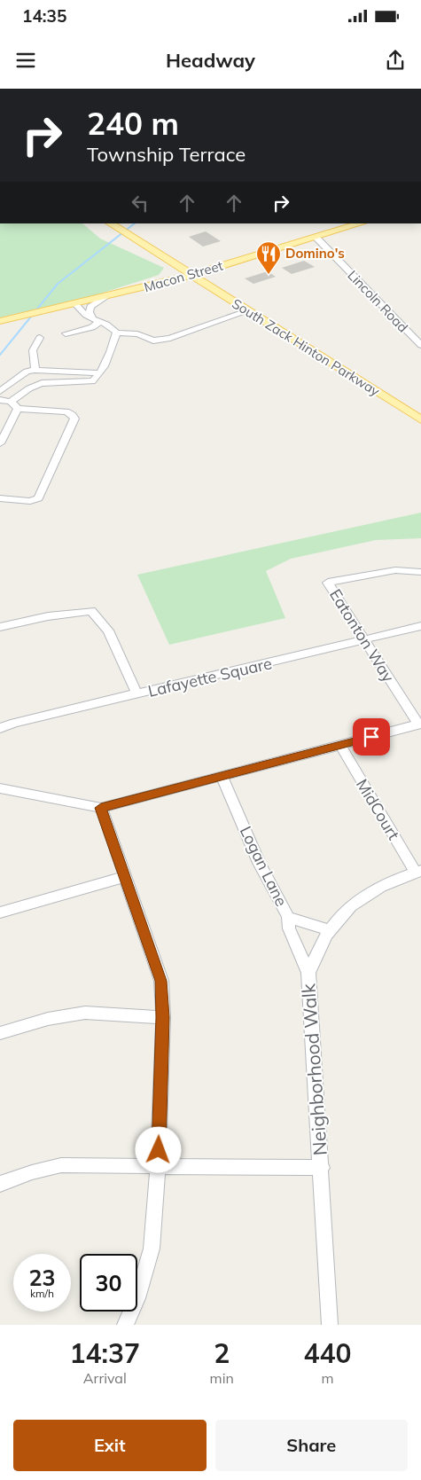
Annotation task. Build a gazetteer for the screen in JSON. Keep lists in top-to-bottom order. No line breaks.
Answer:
{"streets":{"main road":["Macon Street","South Zack Hinton Parkway"],"street":["Lincoln Road","Eatonton Way","Lafayette Square","MidCourt","Logan Lane","Neighborhood Walk"]},"crossings":[["Macon Street","Lincoln Road"],["Macon Street","South Zack Hinton Parkway"],["Eatonton Way","Lafayette Square"],["MidCourt","Neighborhood Walk"],["Logan Lane","Neighborhood Walk"]],"places":{"restaurant":["Domino's"]},"page":{"status":"14:35","header":"Headway","turn":["240 m","Township Terrace"],"speed":"23 km/h","limit":"30","eta":["14:37","Arrival","2","min","440","m"],"buttons":["Exit","Share"]}}
